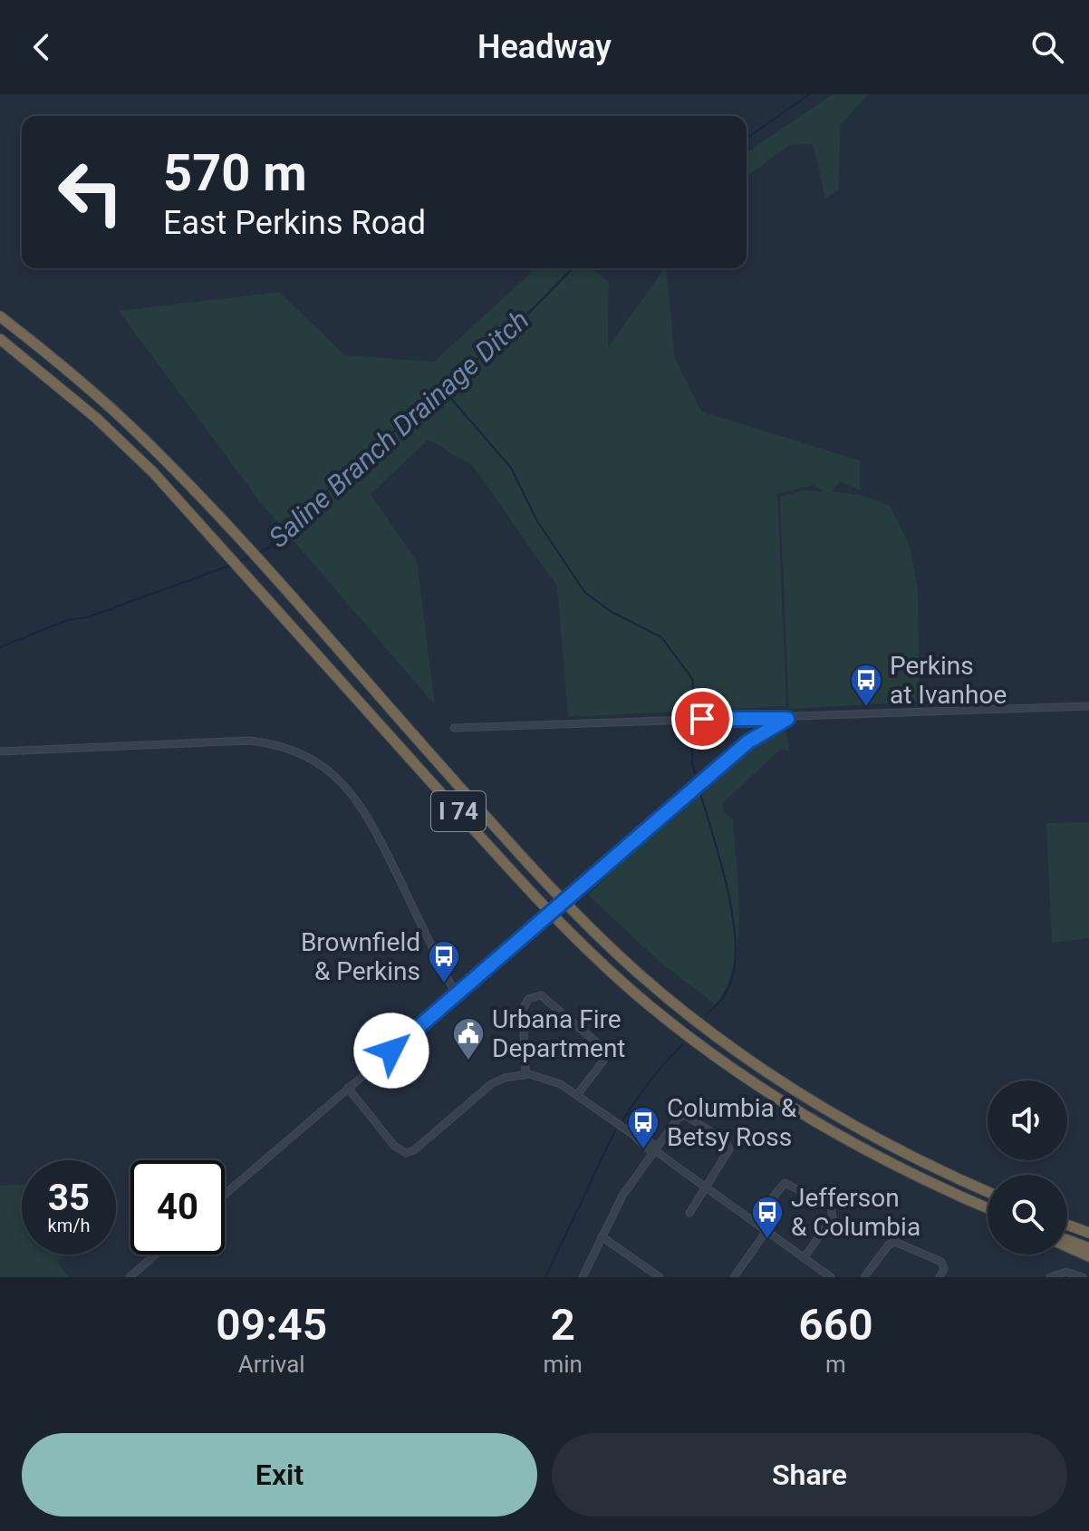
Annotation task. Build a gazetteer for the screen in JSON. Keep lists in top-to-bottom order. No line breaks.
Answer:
{"streets":{"highway":["I 74"]},"water":["Saline Branch Drainage Ditch"],"places":{"bus stop":["Perkins at Ivanhoe","Brownfield & Perkins","Columbia & Betsy Ross","Jefferson & Columbia"],"public building":["Urbana Fire Department"]},"page":{"header":"Headway","turn":["570 m","East Perkins Road"],"speed":"35 km/h","limit":"40","eta":["09:45","Arrival","2","min","660","m"],"buttons":["Exit","Share"]}}
